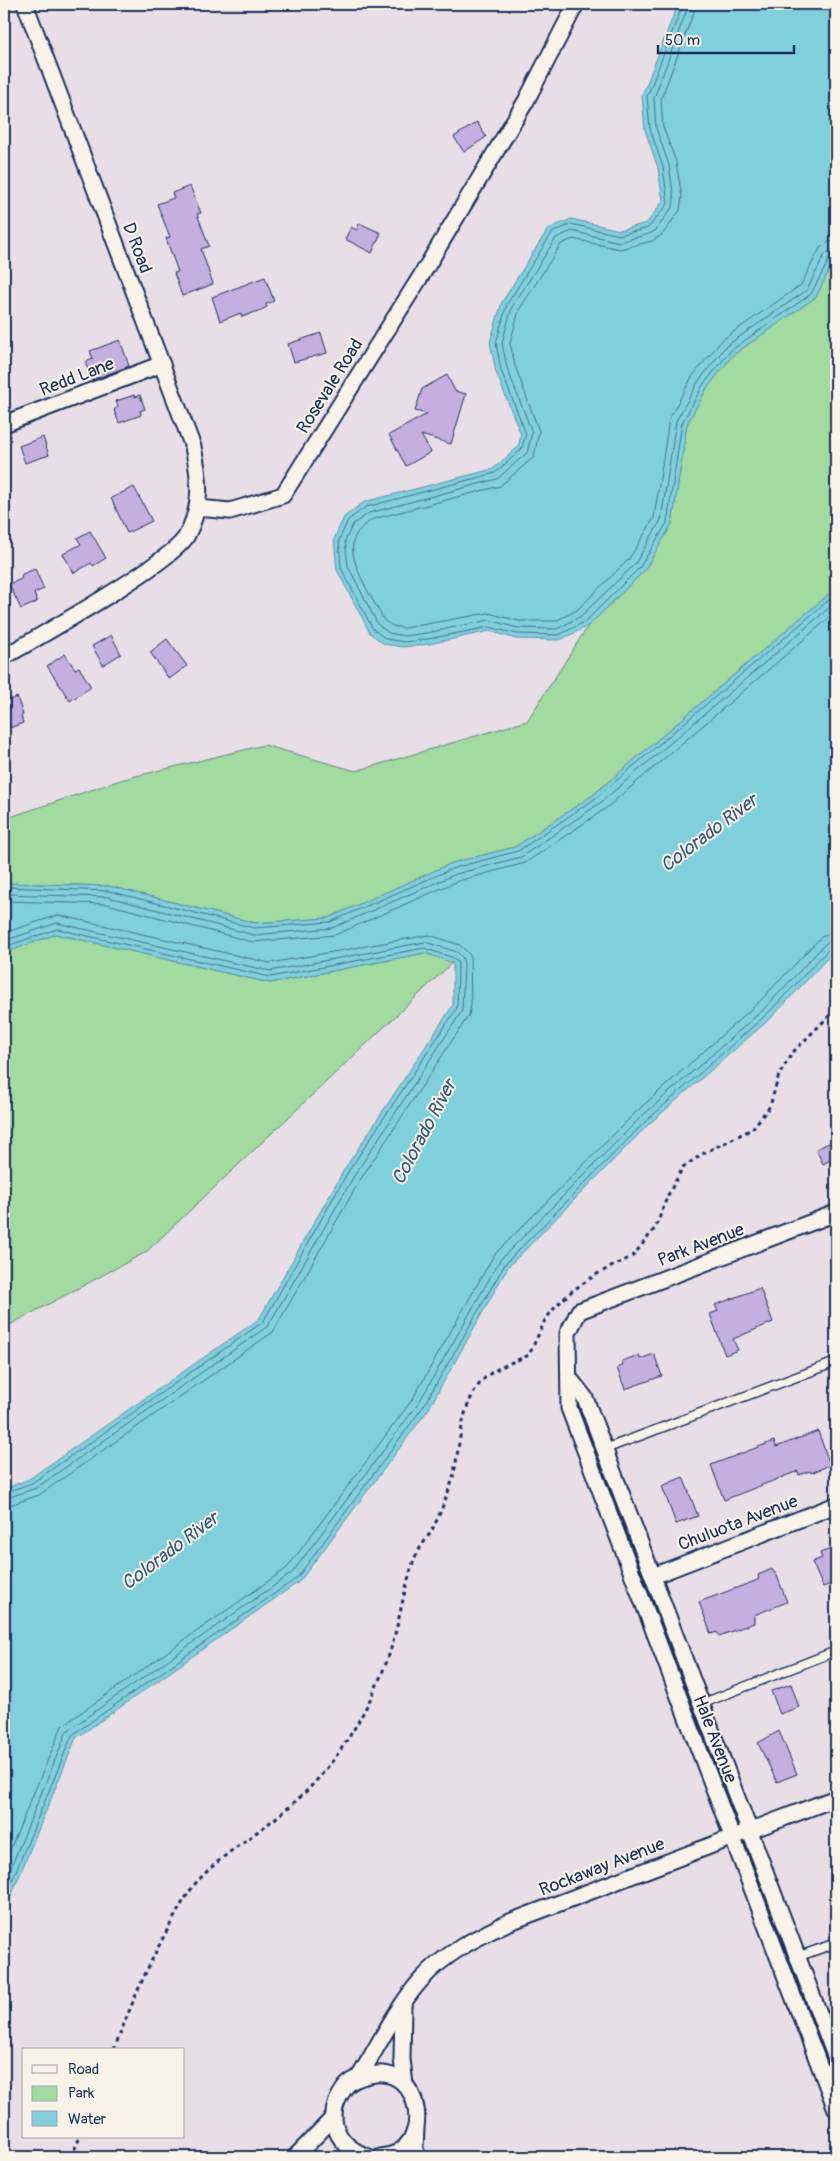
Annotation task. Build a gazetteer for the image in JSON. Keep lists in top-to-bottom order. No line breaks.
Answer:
{"streets":{"street":["D Road","Redd Lane","Rosevale Road","Park Avenue","Chuluota Avenue","Hale Avenue","Rockaway Avenue"]},"crossings":[["D Road","Redd Lane"],["D Road","Rosevale Road"],["Park Avenue","Hale Avenue"],["Chuluota Avenue","Hale Avenue"],["Hale Avenue","Rockaway Avenue"]],"water":["Colorado River"],"legend":["Road","Park","Water"],"scale_bar":"50 m"}
